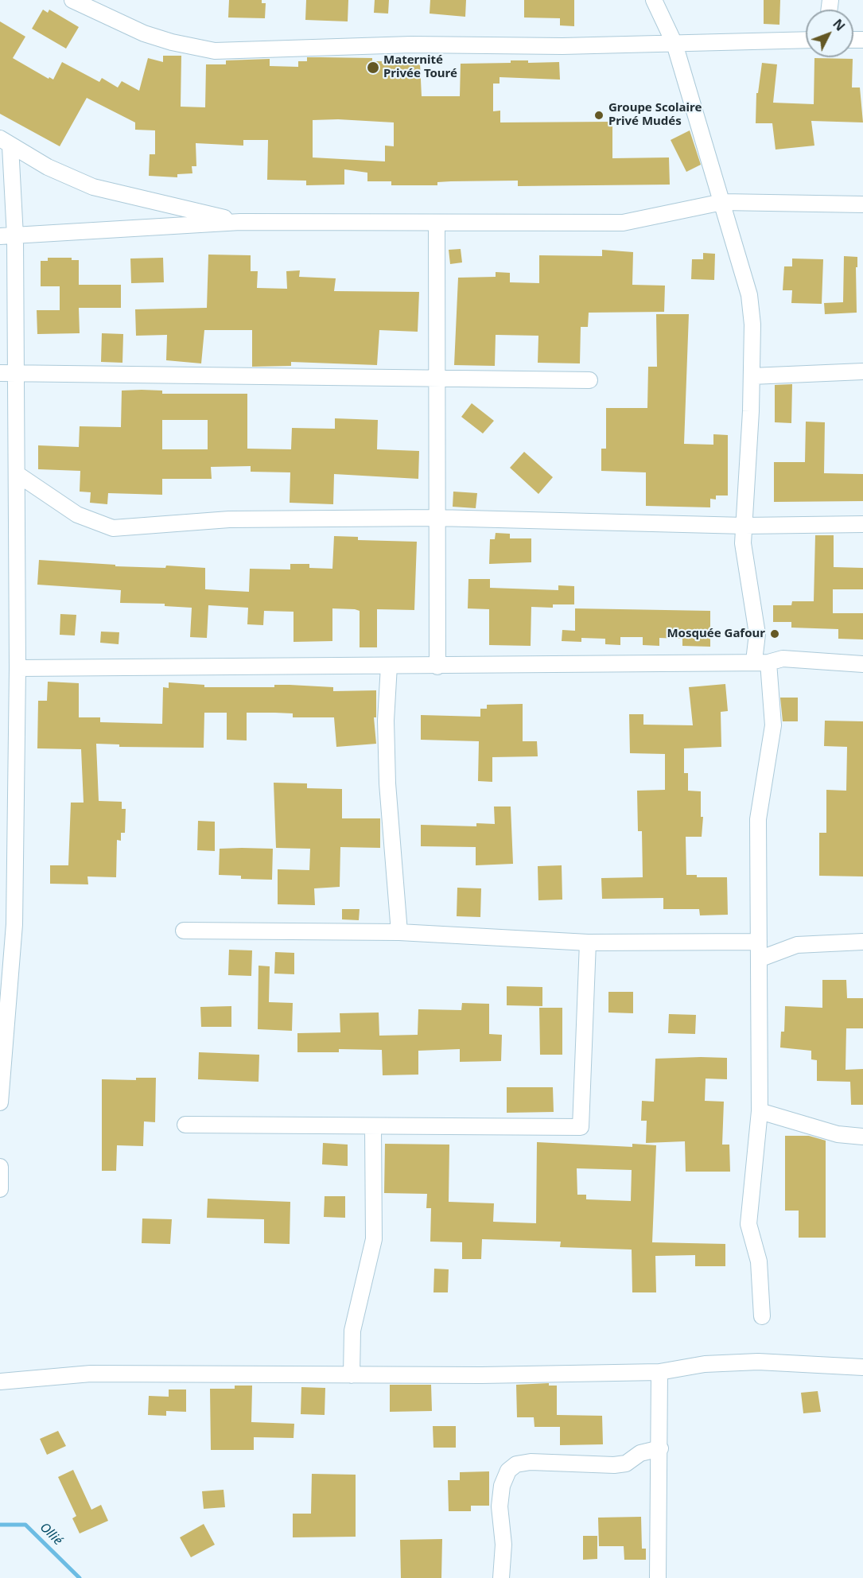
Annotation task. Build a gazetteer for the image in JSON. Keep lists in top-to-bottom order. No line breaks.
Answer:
{"water":["Ollié"],"places":["Maternité Privée Touré","Groupe Scolaire Privé Mudés","Mosquée Gafour"],"north":"top right"}
